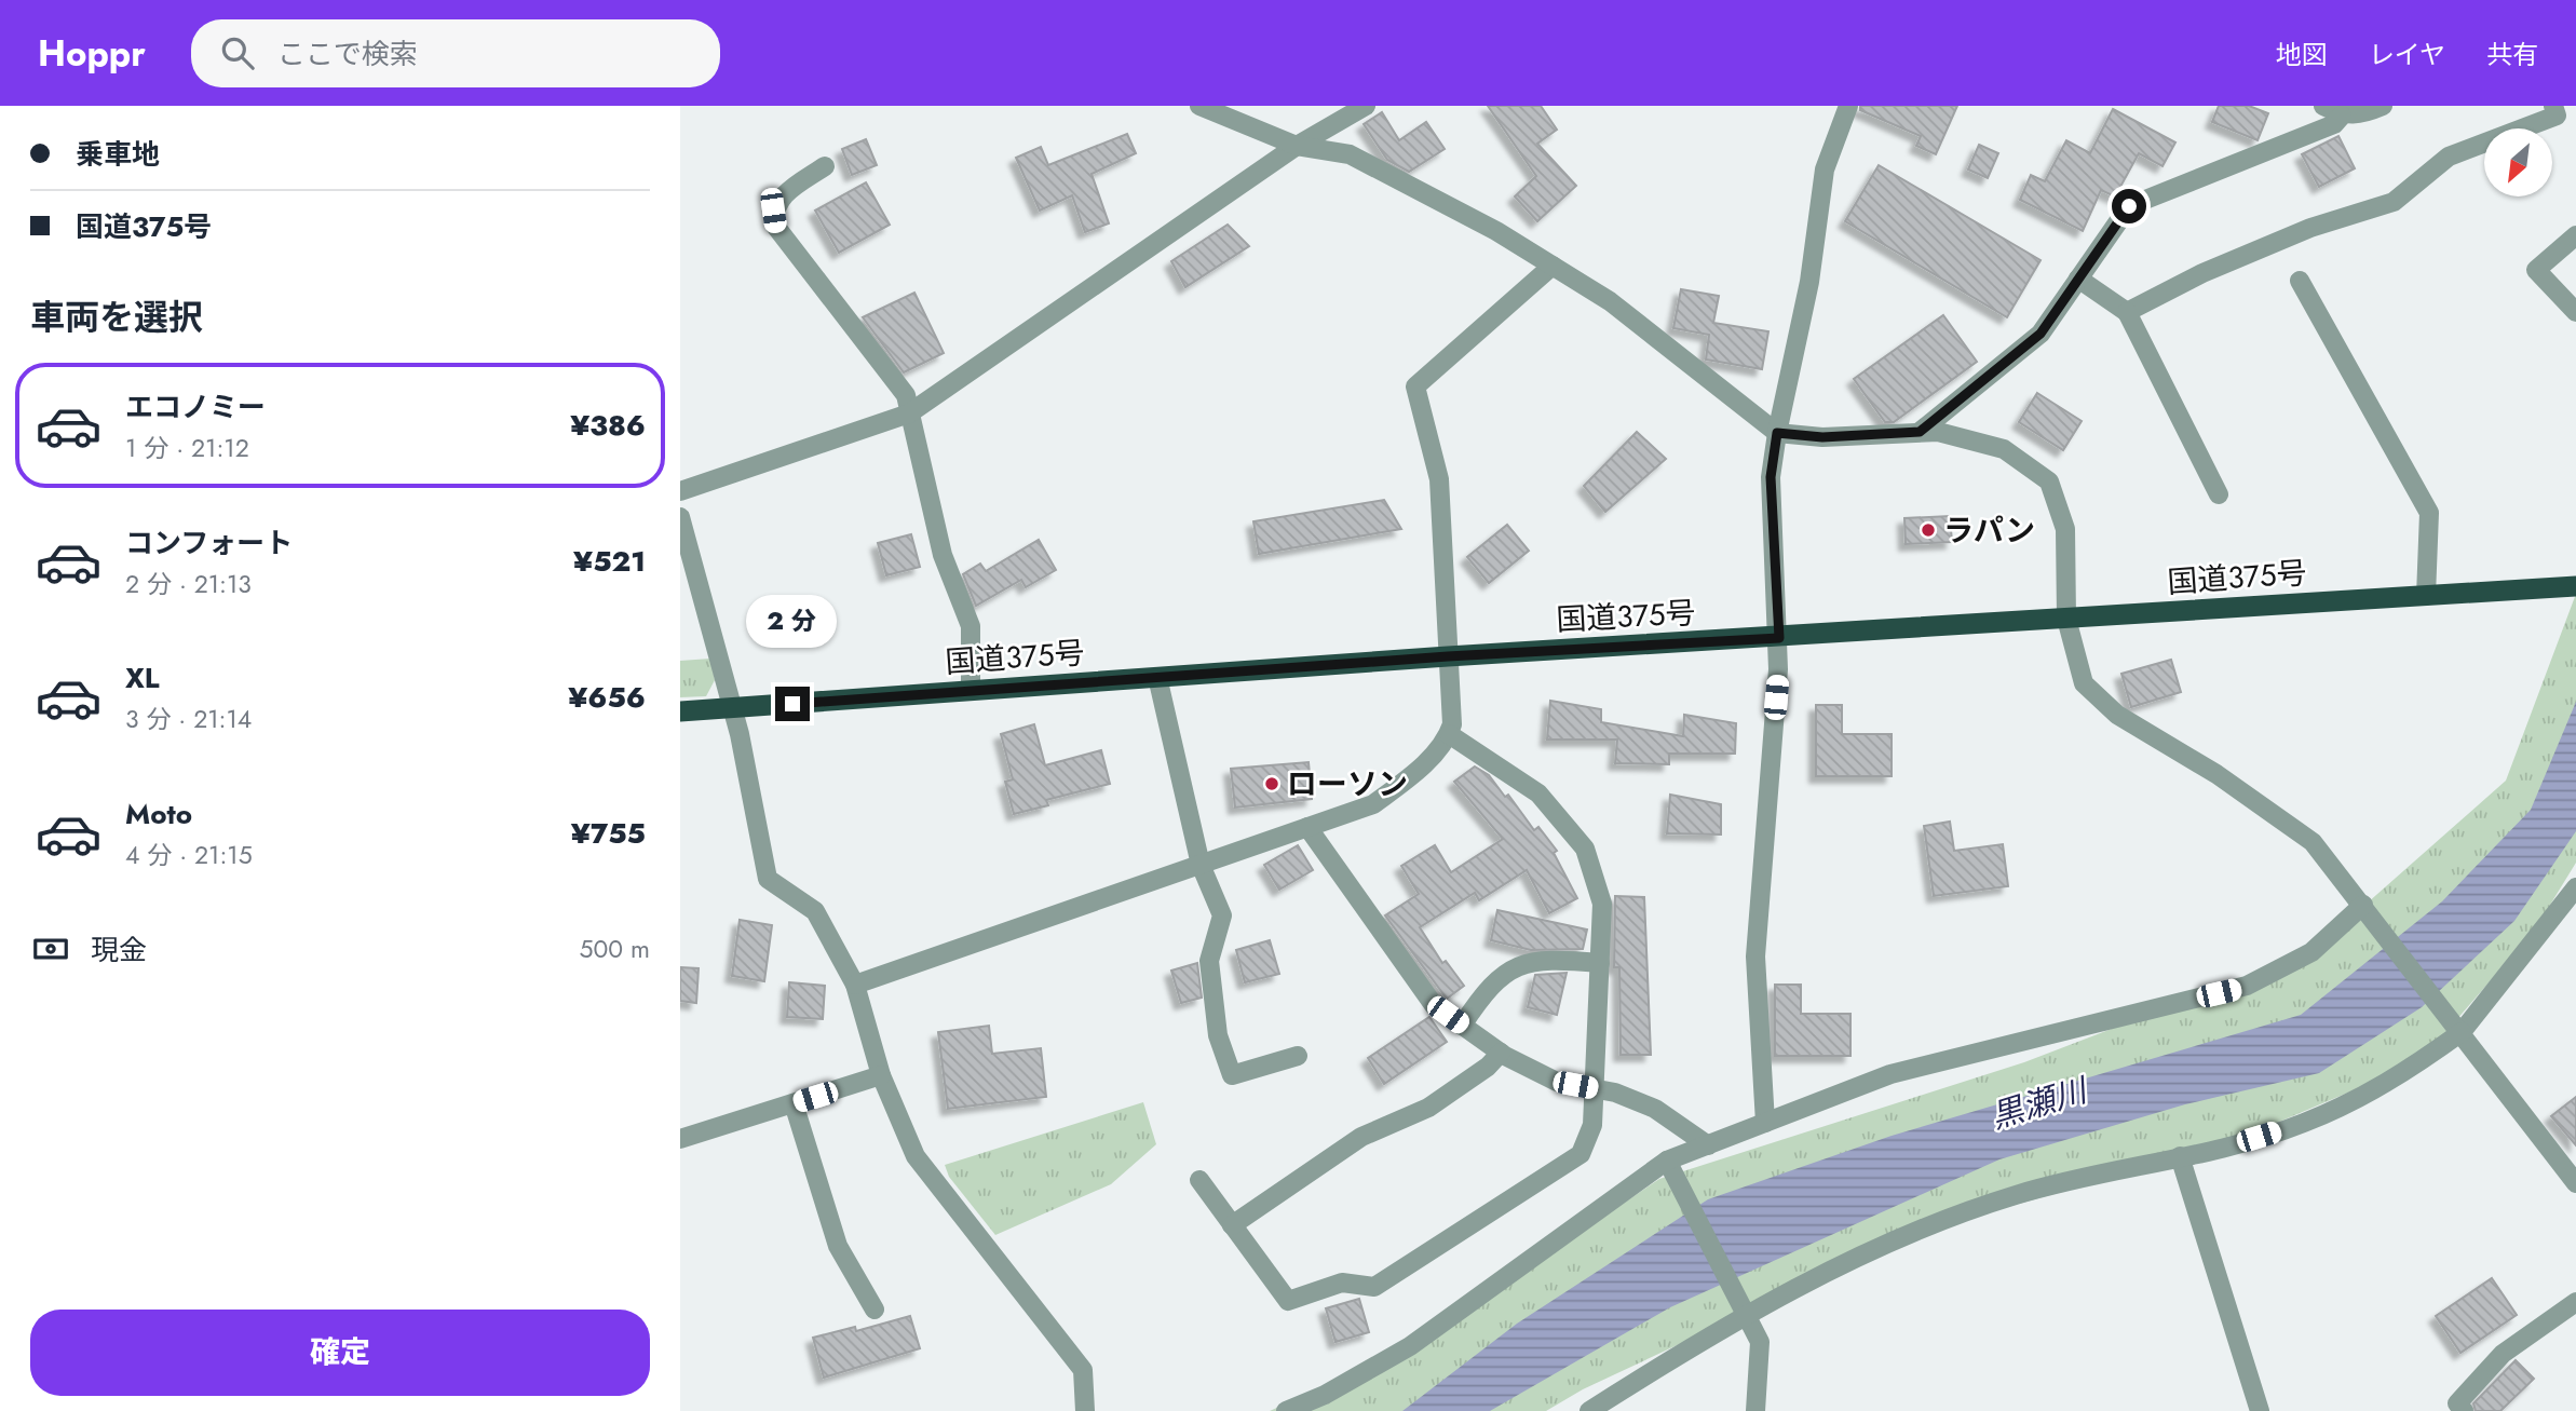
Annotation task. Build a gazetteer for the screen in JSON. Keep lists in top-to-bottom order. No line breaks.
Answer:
{"streets":{"highway":["国道375号"]},"water":["黒瀬川"],"places":["ラパン","ローソン"],"north":"bottom left","page":{"header":"Hoppr","search":"ここで検索","nav":["地図","レイヤ","共有"],"banner":["乗車地","国道375号"],"heading":"車両を選択","list":[{"name":"エコノミー","note":"1 分 · 21:12","value":"¥386"},{"name":"コンフォート","note":"2 分 · 21:13","value":"¥521"},{"name":"XL","note":"3 分 · 21:14","value":"¥656"},{"name":"Moto","note":"4 分 · 21:15","value":"¥755"}],"bubble":"2 分","pay":["現金","500 m"],"buttons":"確定"}}
